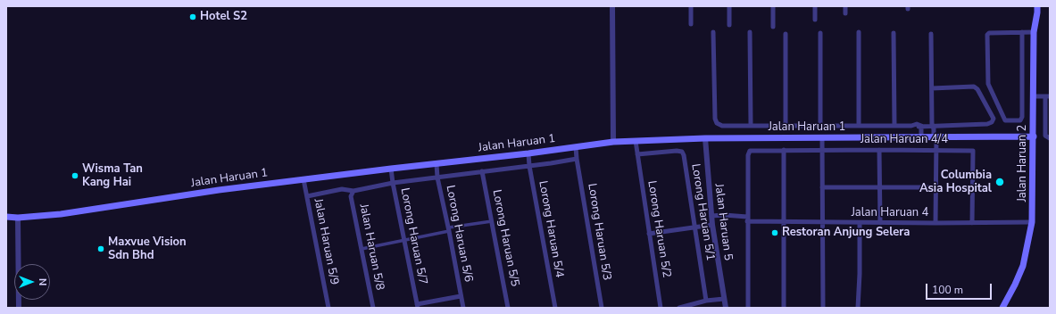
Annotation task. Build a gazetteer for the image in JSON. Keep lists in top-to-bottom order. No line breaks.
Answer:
{"streets":{"main road":["Jalan Haruan 1","Jalan Haruan 2"],"street":["Jalan Haruan 4/4","Lorong Haruan 5/1","Jalan Haruan 4","Jalan Haruan 5","Lorong Haruan 5/4","Lorong Haruan 5/2","Lorong Haruan 5/3","Lorong Haruan 5/6","Lorong Haruan 5/7","Lorong Haruan 5/5","Jalan Haruan 5/9","Jalan Haruan 5/8"]},"crossings":[["Jalan Haruan 1","Jalan Haruan 2"],["Jalan Haruan 1","Jalan Haruan 5"],["Jalan Haruan 1","Lorong Haruan 5/4"],["Jalan Haruan 1","Lorong Haruan 5/2"],["Jalan Haruan 1","Lorong Haruan 5/3"],["Jalan Haruan 1","Lorong Haruan 5/6"],["Jalan Haruan 1","Lorong Haruan 5/7"],["Jalan Haruan 1","Jalan Haruan 5/9"],["Jalan Haruan 4/4","Jalan Haruan 4"],["Jalan Haruan 2","Jalan Haruan 4"],["Lorong Haruan 5/1","Lorong Haruan 5/2"],["Jalan Haruan 4","Jalan Haruan 5"]],"places":["Hotel S2","Wisma Tan Kang Hai","Columbia Asia Hospital","Restoran Anjung Selera","Maxvue Vision Sdn Bhd"],"scale_bar":"100 m","north":"right"}
